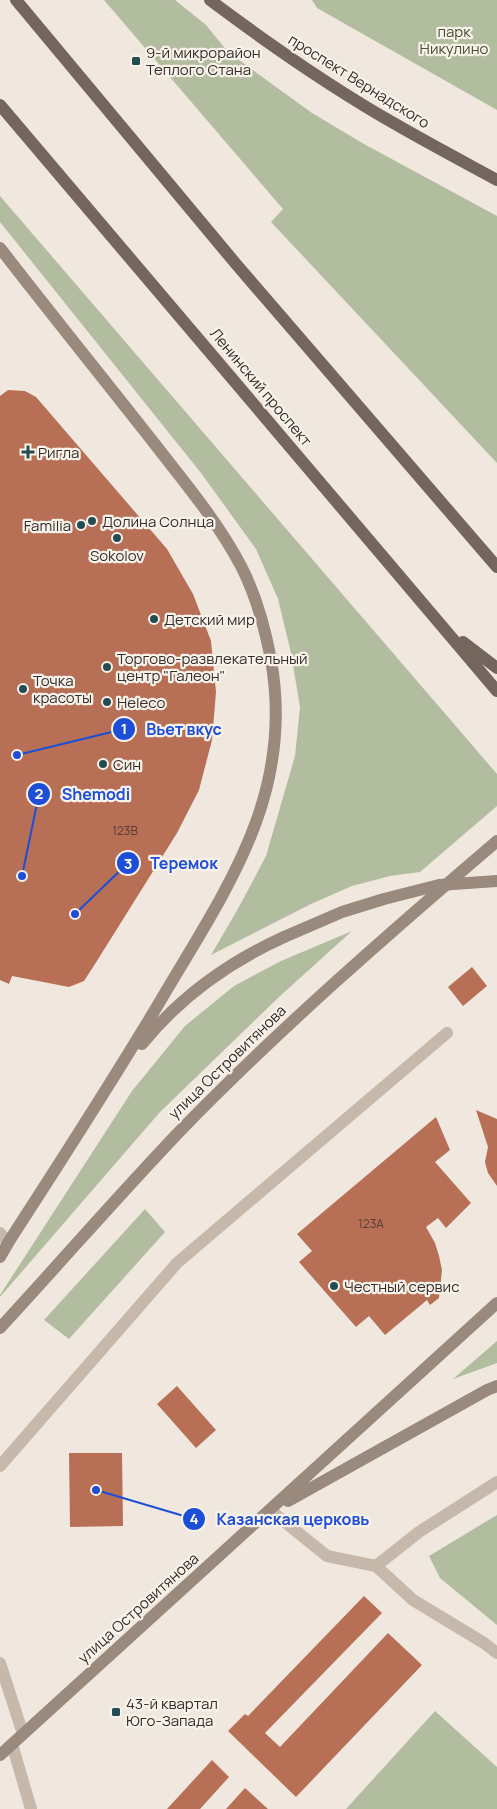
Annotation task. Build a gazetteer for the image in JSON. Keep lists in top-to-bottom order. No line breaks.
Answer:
{"streets":{"main road":["проспект Вернадского","Ленинский проспект","улица Островитянова"]},"parks":["парк Никулино"],"places":{"transit":["9-й микрорайон Теплого Стана","43-й квартал Юго-Запада"],"health":["Ригла"],"other":["Долина Солнца","Familia","Sokolov","Детский мир","Торгово-развлекательный центр \"Галеон\"","Точка красоты","Heleco","Вьет вкус","Син","Shemodi","Теремок","Честный сервис","Казанская церковь"]},"house_numbers":["123В","123А"]}
